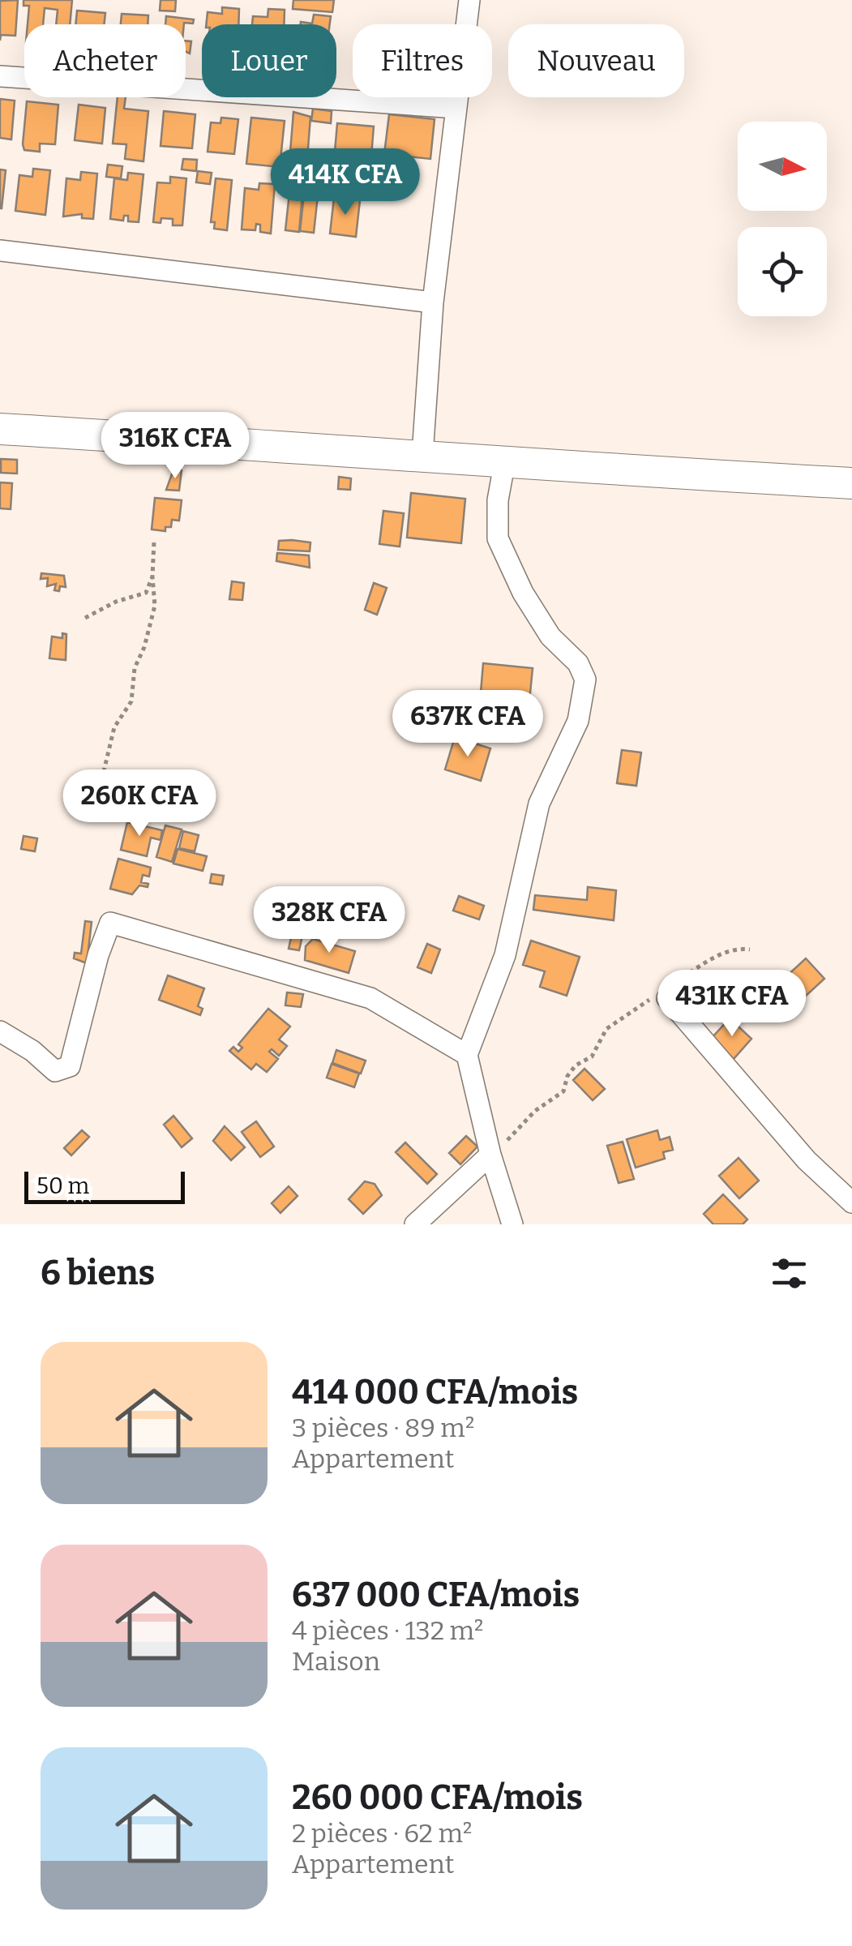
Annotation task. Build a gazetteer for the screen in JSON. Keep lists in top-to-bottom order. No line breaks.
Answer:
{"scale_bar":"50 m","north":"right","page":{"chip":["Acheter","Louer","Filtres","Nouveau"],"price":["414K CFA","316K CFA","637K CFA","260K CFA","328K CFA","431K CFA"],"scale":"50 m","heading":"6 biens","list":[{"name":"414 000 CFA/mois","note":"3 pièces · 89 m² · Appartement"},{"name":"637 000 CFA/mois","note":"4 pièces · 132 m² · Maison"},{"name":"260 000 CFA/mois","note":"2 pièces · 62 m² · Appartement"}]}}
